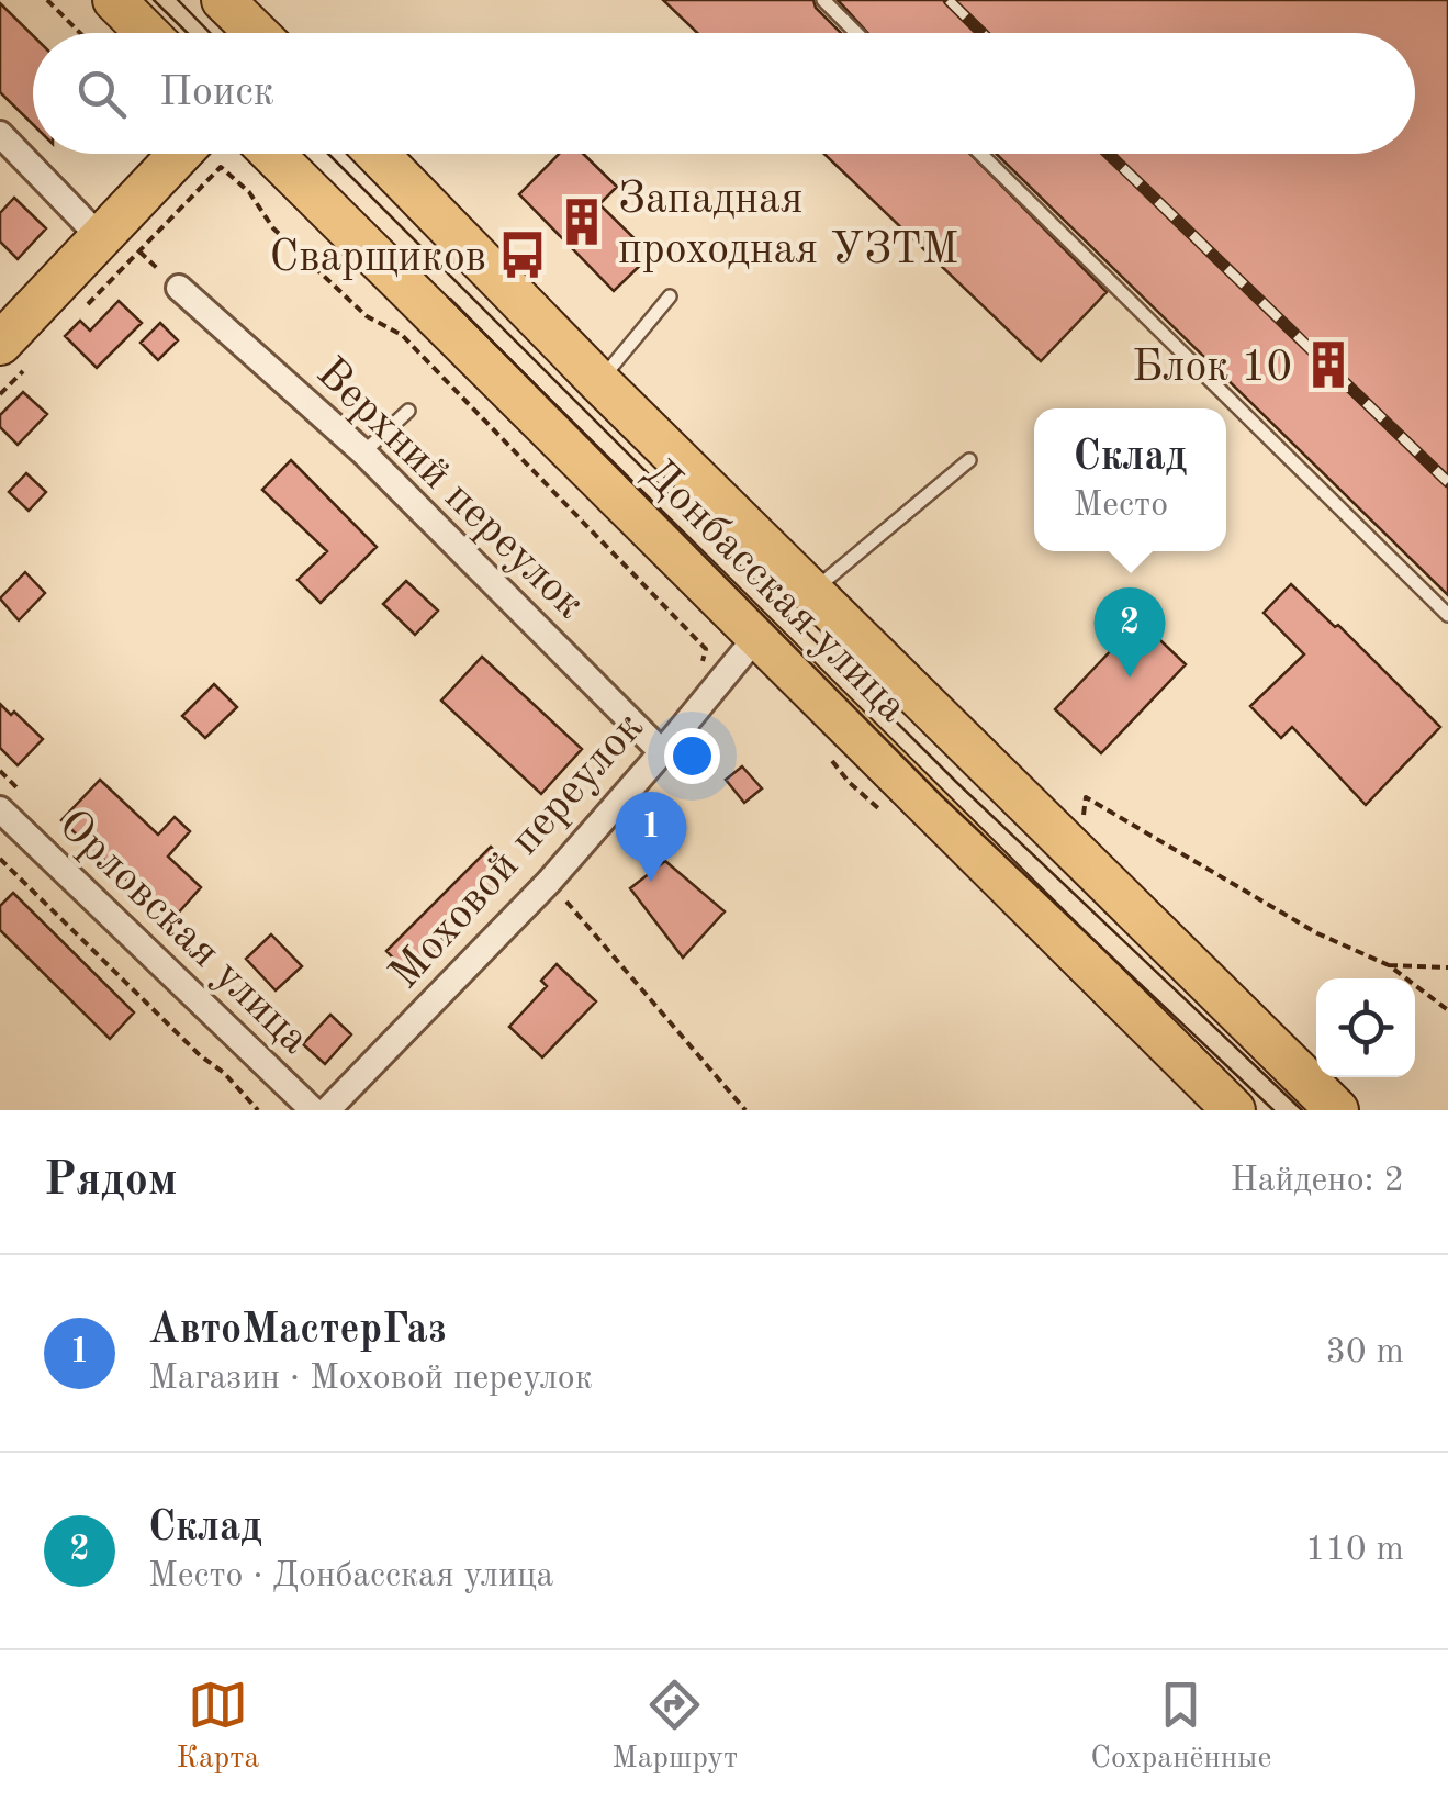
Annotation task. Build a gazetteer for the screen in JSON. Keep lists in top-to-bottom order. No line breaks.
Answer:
{"streets":{"main road":["Донбасская улица"],"street":["Верхний переулок","Моховой переулок","Орловская улица"]},"crossings":[["Верхний переулок","Моховой переулок"],["Донбасская улица","Моховой переулок"]],"places":{"building":["Западная проходная УЗТМ","Блок 10"],"bus stop":["Сварщиков"]},"page":{"search":"Поиск","popup":["Склад","Место"],"pins":["2","1"],"heading":["Рядом","Найдено: 2"],"list":[{"mark":"1","name":"АвтоМастерГаз","note":"Магазин · Моховой переулок","value":"30 m"},{"mark":"2","name":"Склад","note":"Место · Донбасская улица","value":"110 m"}],"nav":["Карта","Маршрут","Сохранённые"]}}
